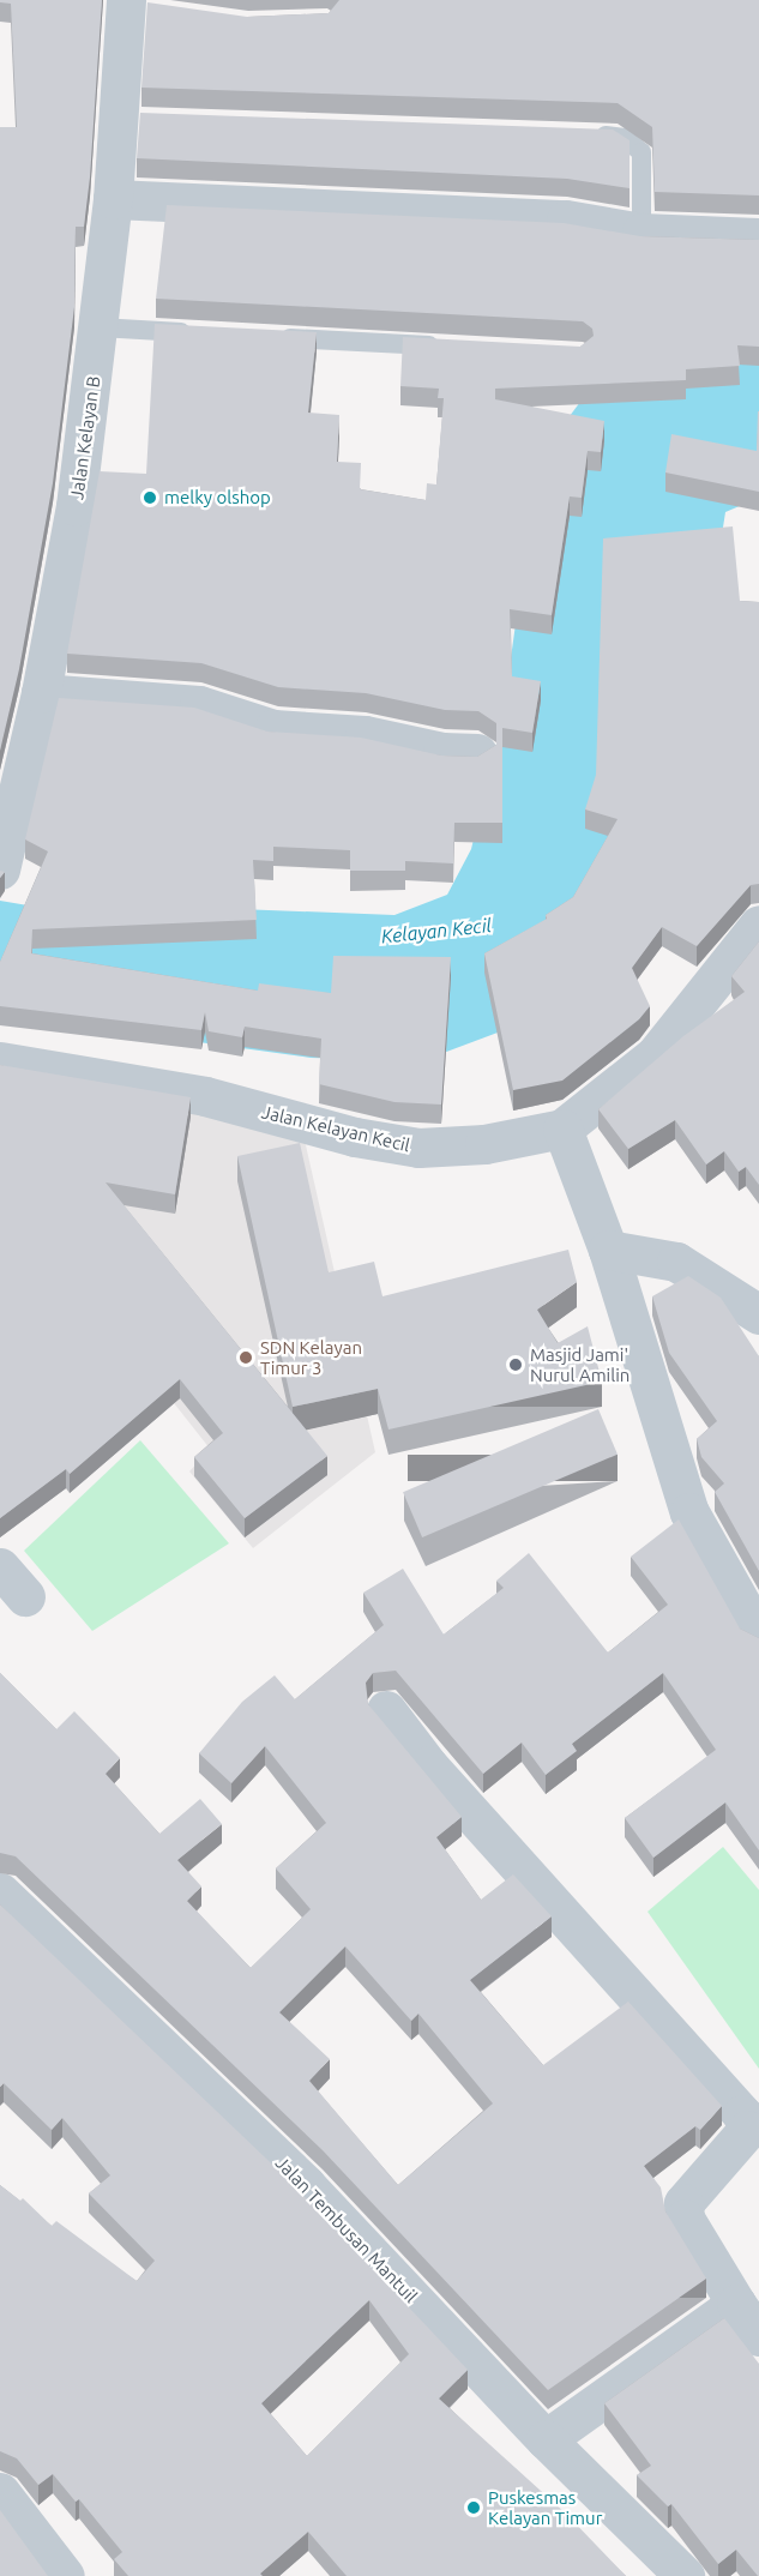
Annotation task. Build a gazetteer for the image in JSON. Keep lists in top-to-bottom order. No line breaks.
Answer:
{"streets":{"street":["Jalan Kelayan B","Jalan Kelayan Kecil","Jalan Tembusan Mantuil"]},"water":["Kelayan Kecil"],"places":["melky olshop","SDN Kelayan Timur 3","Masjid Jami' Nurul Amilin","Puskesmas Kelayan Timur"]}
